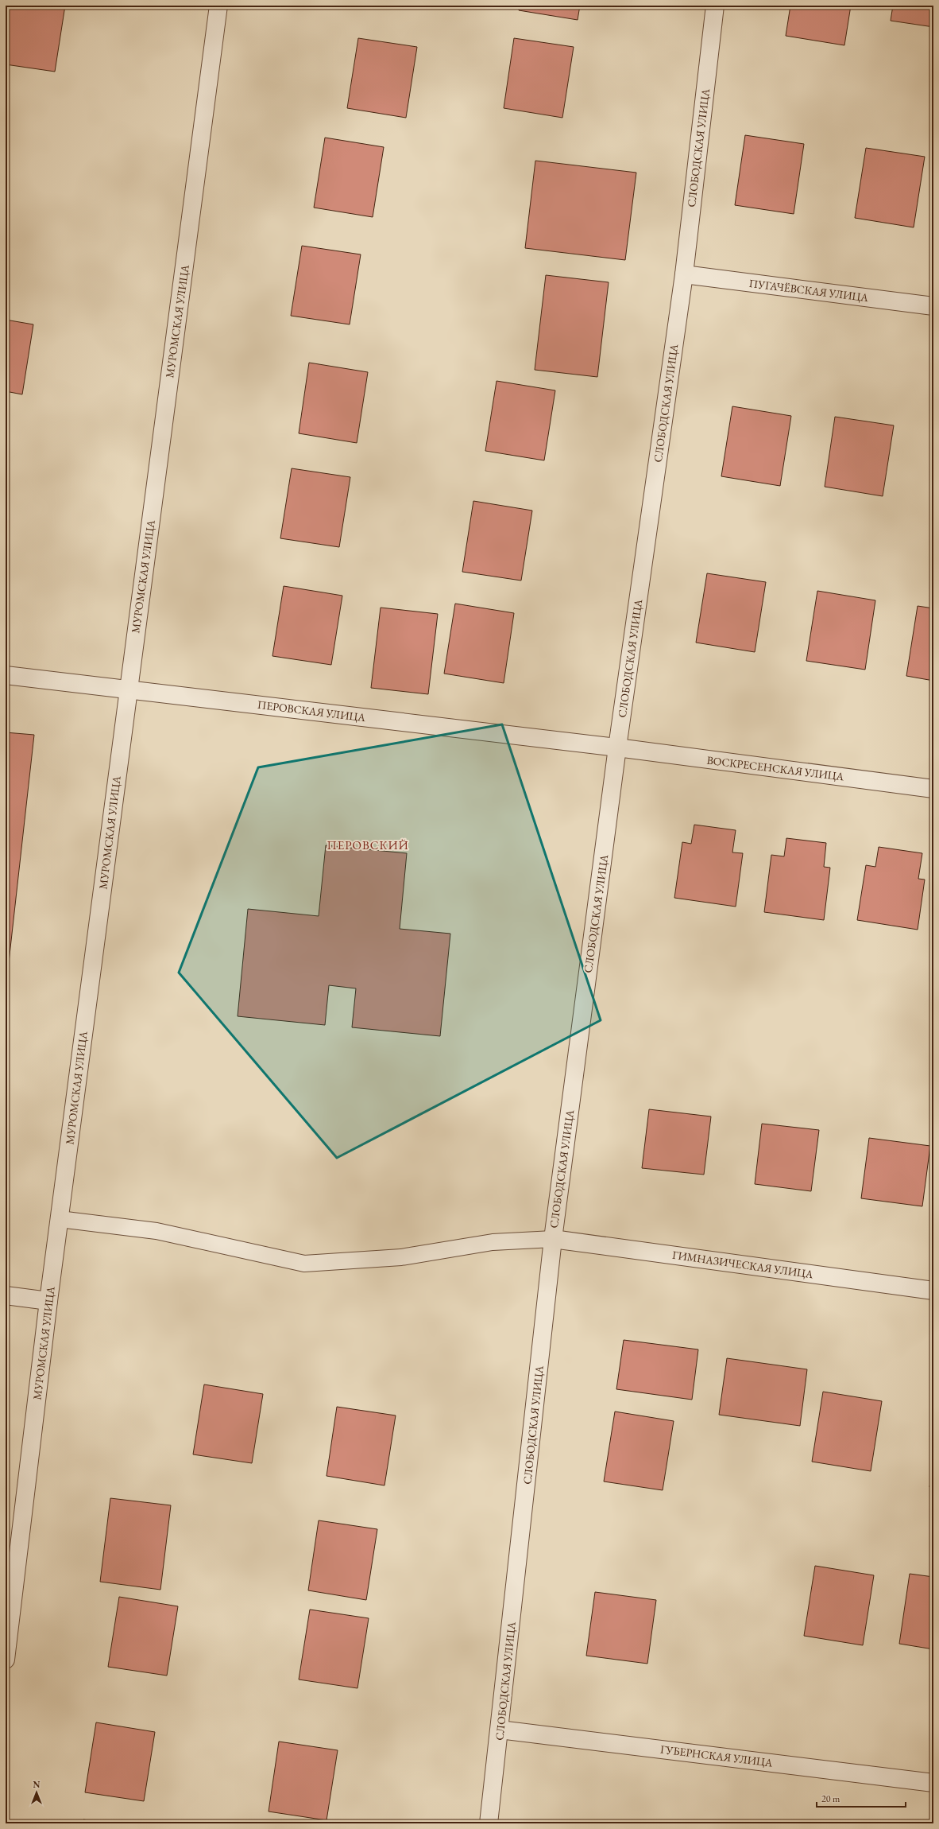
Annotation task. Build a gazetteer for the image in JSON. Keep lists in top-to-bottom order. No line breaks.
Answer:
{"streets":{"street":["СЛОБОДСКАЯ УЛИЦА","ПУГАЧЁВСКАЯ УЛИЦА","МУРОМСКАЯ УЛИЦА","ПЕРОВСКАЯ УЛИЦА","ВОСКРЕСЕНСКАЯ УЛИЦА","ГИМНАЗИЧЕСКАЯ УЛИЦА","ГУБЕРНСКАЯ УЛИЦА"]},"crossings":[["СЛОБОДСКАЯ УЛИЦА","ПУГАЧЁВСКАЯ УЛИЦА"],["СЛОБОДСКАЯ УЛИЦА","ПЕРОВСКАЯ УЛИЦА"],["СЛОБОДСКАЯ УЛИЦА","ВОСКРЕСЕНСКАЯ УЛИЦА"],["СЛОБОДСКАЯ УЛИЦА","ГИМНАЗИЧЕСКАЯ УЛИЦА"],["СЛОБОДСКАЯ УЛИЦА","ГУБЕРНСКАЯ УЛИЦА"],["МУРОМСКАЯ УЛИЦА","ПЕРОВСКАЯ УЛИЦА"],["ПЕРОВСКАЯ УЛИЦА","ВОСКРЕСЕНСКАЯ УЛИЦА"]],"districts":["ПЕРОВСКИЙ"],"scale_bar":"20 m","north":"top"}
